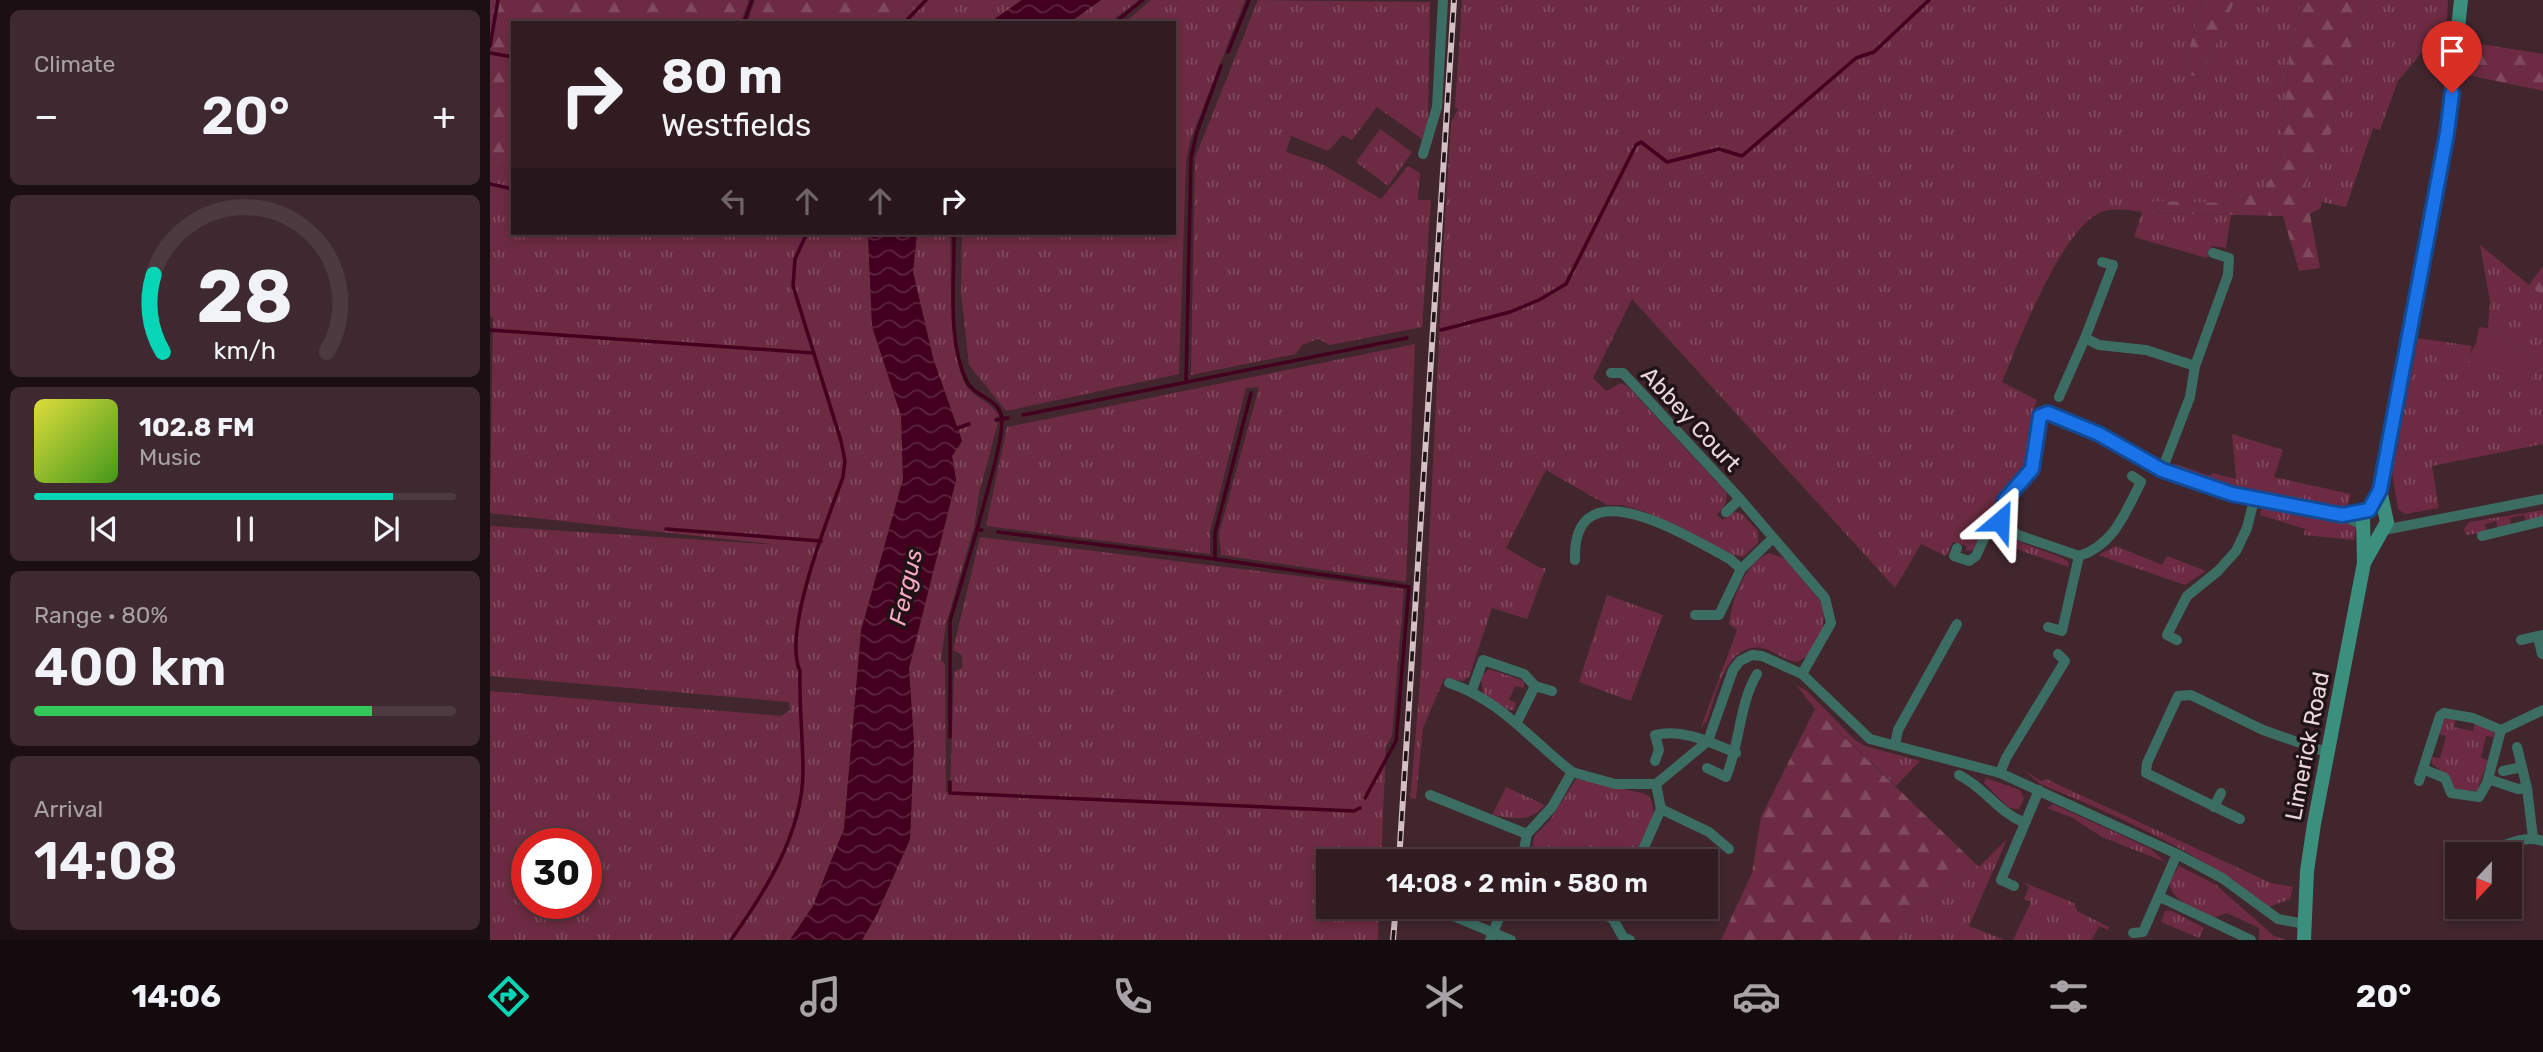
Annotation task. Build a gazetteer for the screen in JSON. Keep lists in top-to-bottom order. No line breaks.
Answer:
{"streets":{"main road":["Limerick Road"],"street":["Abbey Court"]},"water":["Fergus"],"north":"bottom","page":{"tile":["Climate",["Range · 80%","400 km"],["Arrival","14:08"]],"turn":["80 m","Westfields"],"heat":["−","20°","+"],"song":["102.8 FM","Music"],"limit":"30","trip":"14:08 · 2 min · 580 m","tabs":["14:06","20°"],"gauge":["28","km/h"]}}
